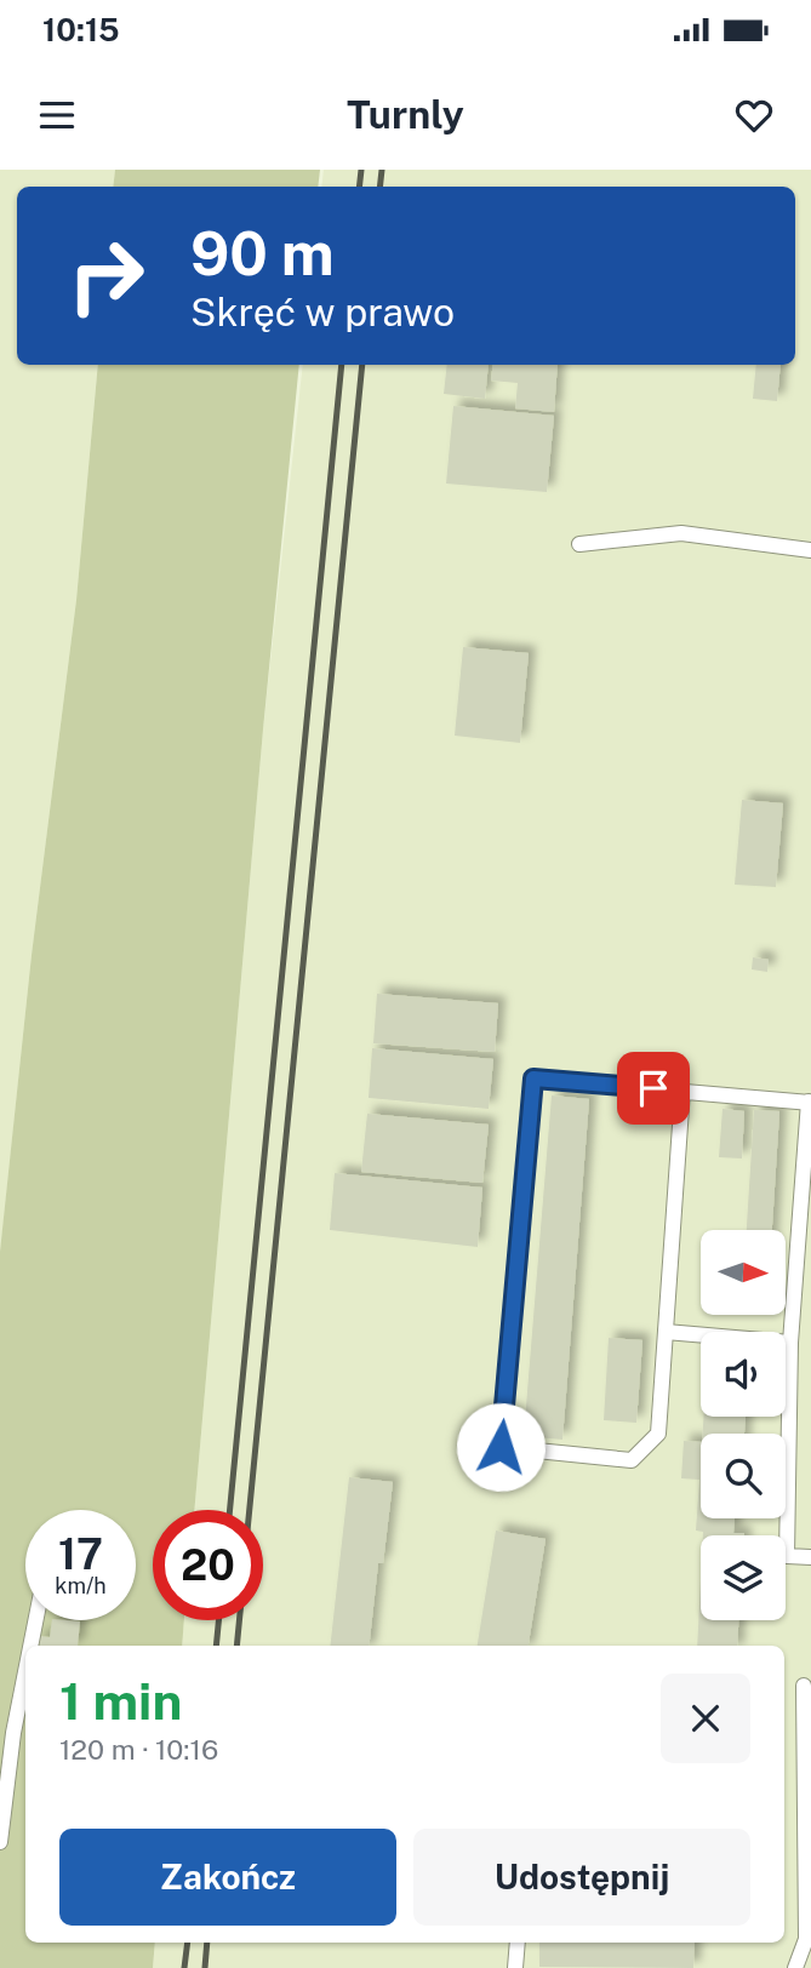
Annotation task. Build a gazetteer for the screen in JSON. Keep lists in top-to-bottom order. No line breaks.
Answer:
{"north":"right","page":{"status":"10:15","header":"Turnly","turn":["90 m","Skręć w prawo"],"speed":"17 km/h","limit":"20","heading":["1 min","120 m · 10:16"],"buttons":["Zakończ","Udostępnij"]}}
